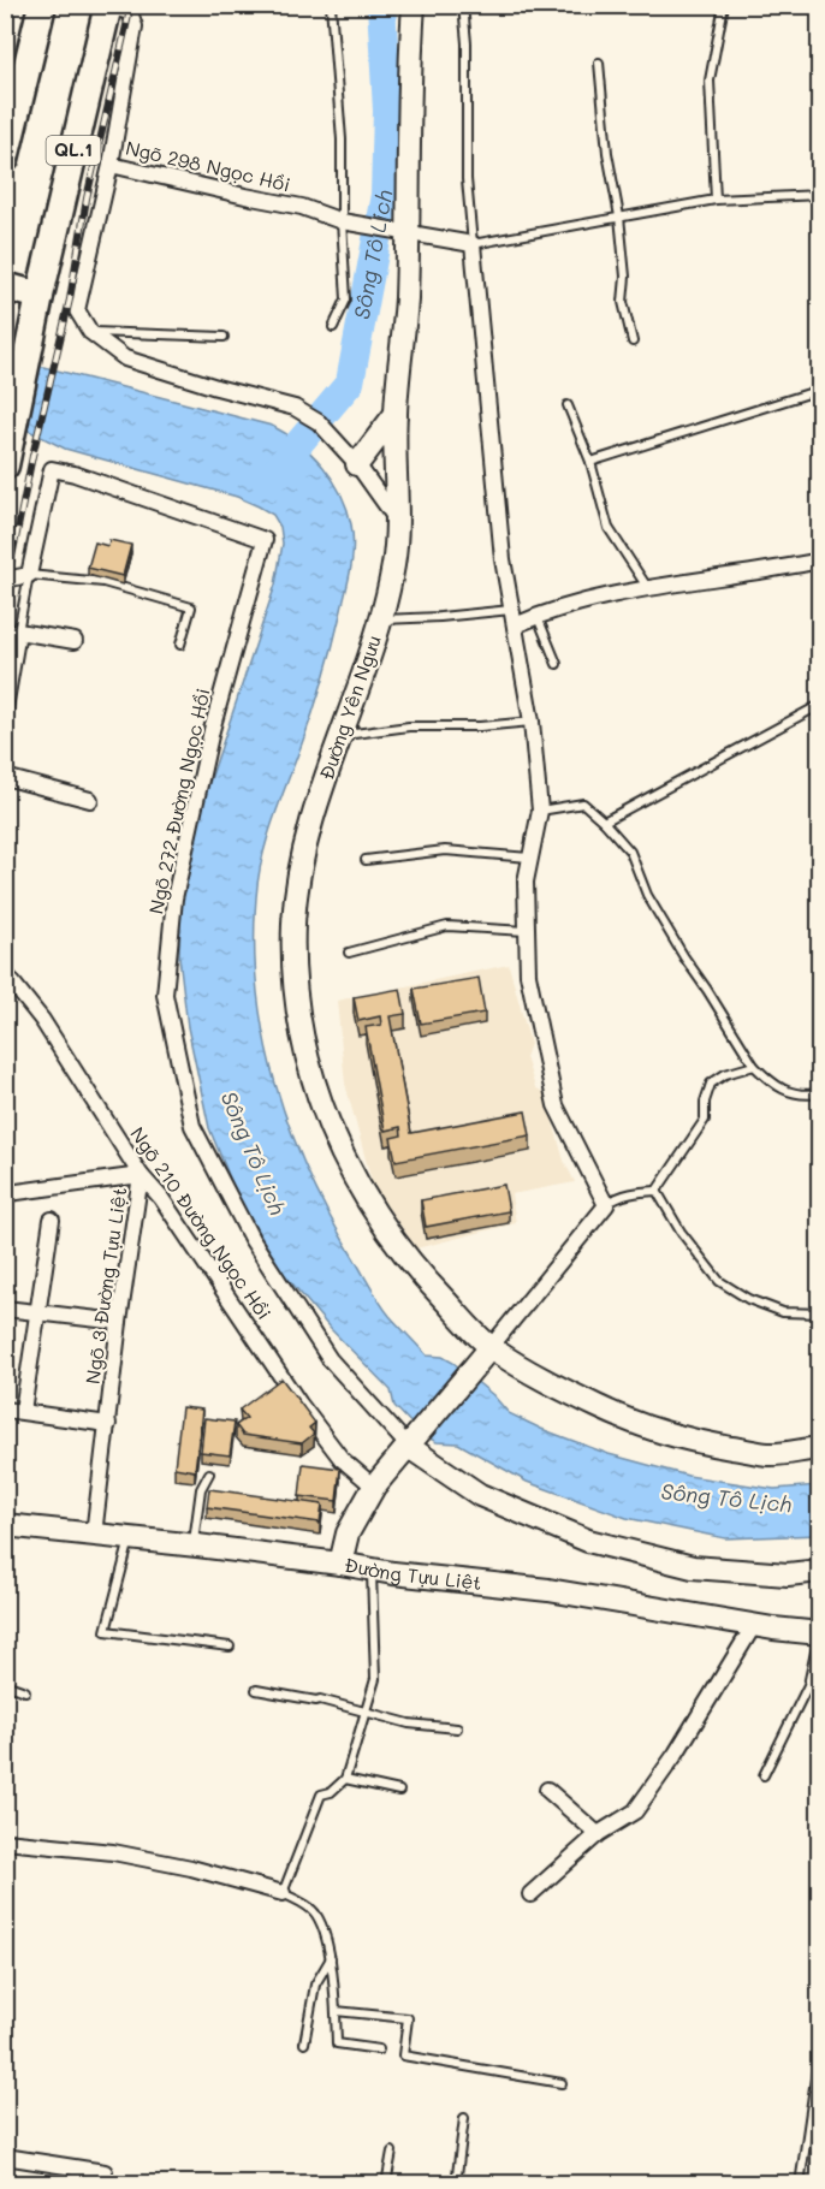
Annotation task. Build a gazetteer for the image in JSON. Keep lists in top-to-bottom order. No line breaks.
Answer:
{"streets":{"highway":["QL.1"],"street":["Ngõ 298 Ngọc Hồi","Đường Yên Ngưu","Ngõ 272 Đường Ngọc Hồi","Ngõ 210 Đường Ngọc Hồi","Ngõ 3 Đường Tựu Liệt","Đường Tựu Liệt"]},"crossings":[["QL.1","Ngõ 298 Ngọc Hồi"],["Ngõ 298 Ngọc Hồi","Đường Yên Ngưu"],["Ngõ 210 Đường Ngọc Hồi","Ngõ 3 Đường Tựu Liệt"],["Ngõ 3 Đường Tựu Liệt","Đường Tựu Liệt"]],"water":["Sông Tô Lịch"]}
